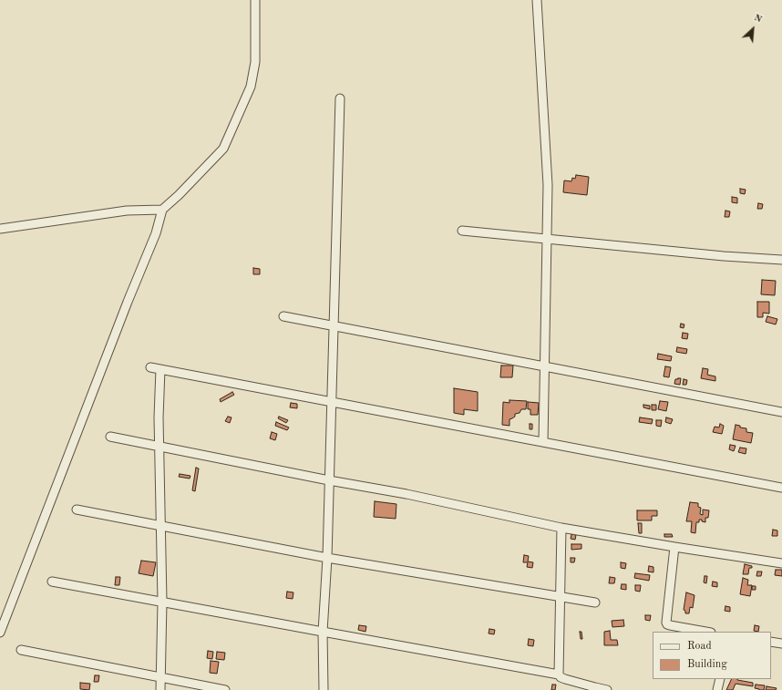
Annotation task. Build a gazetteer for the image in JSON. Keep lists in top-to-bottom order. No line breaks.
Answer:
{"legend":["Road","Building"],"north":"top right"}
